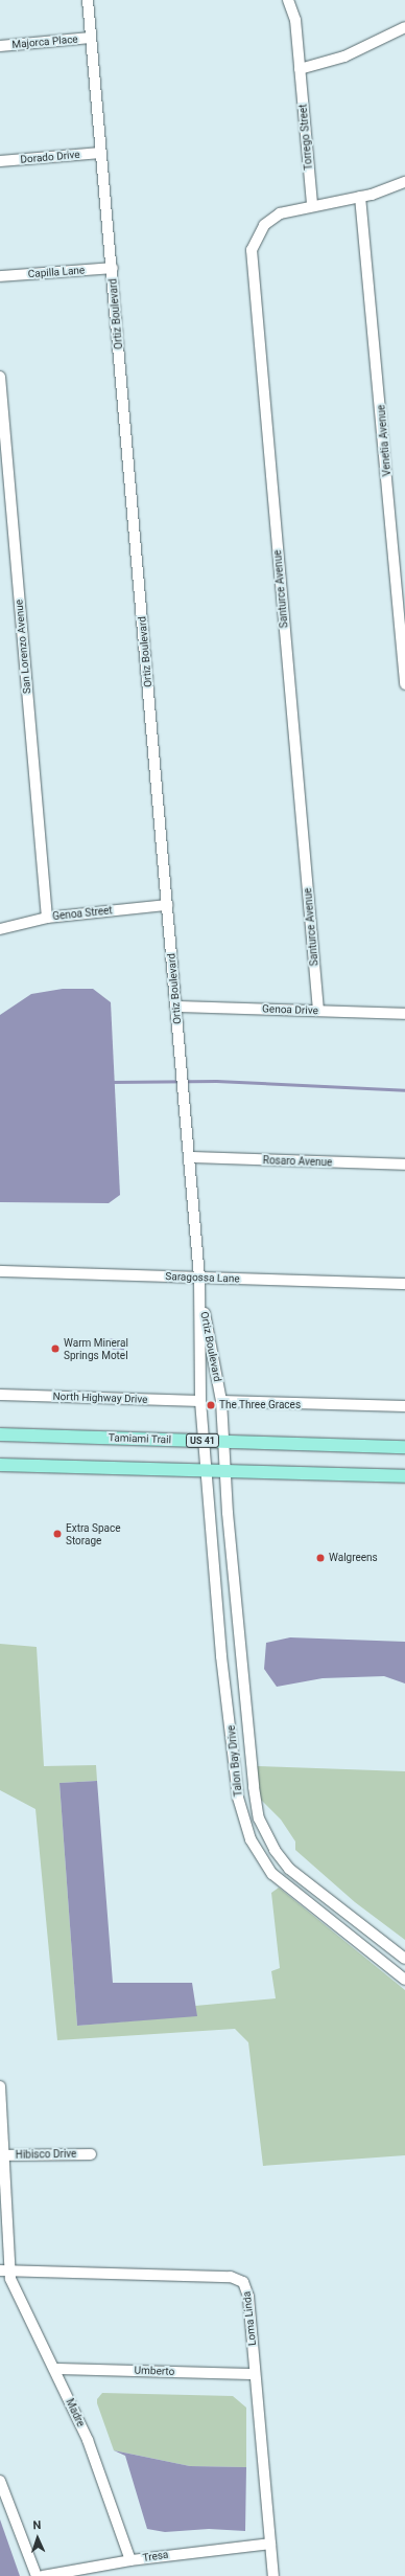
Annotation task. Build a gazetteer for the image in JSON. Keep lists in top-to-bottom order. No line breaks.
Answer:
{"streets":{"main road":["Tamiami Trail","US 41"],"street":["Majorca Place","Torrego Street","Dorado Drive","Capilla Lane","Ortiz Boulevard","Venetia Avenue","Santurce Avenue","San Lorenzo Avenue","Genoa Street","Genoa Drive","Rosaro Avenue","Saragossa Lane","North Highway Drive","Talon Bay Drive","Hibisco Drive","Loma Linda","Umberto","Madre","Tresa"]},"crossings":[["Majorca Place","Ortiz Boulevard"],["Torrego Street","Santurce Avenue"],["Dorado Drive","Ortiz Boulevard"],["Capilla Lane","Ortiz Boulevard"],["Ortiz Boulevard","Genoa Street"],["Ortiz Boulevard","Genoa Drive"],["Ortiz Boulevard","Rosaro Avenue"],["Ortiz Boulevard","Saragossa Lane"],["Ortiz Boulevard","North Highway Drive"],["Ortiz Boulevard","Tamiami Trail"],["Ortiz Boulevard","Talon Bay Drive"],["Venetia Avenue","Santurce Avenue"],["Santurce Avenue","Genoa Drive"],["San Lorenzo Avenue","Genoa Street"],["Tamiami Trail","Talon Bay Drive"],["Hibisco Drive","Madre"],["Loma Linda","Umberto"],["Loma Linda","Madre"],["Loma Linda","Tresa"],["Umberto","Madre"],["Madre","Tresa"]],"places":["Warm Mineral Springs Motel","The Three Graces","Extra Space Storage","Walgreens"],"north":"top"}
